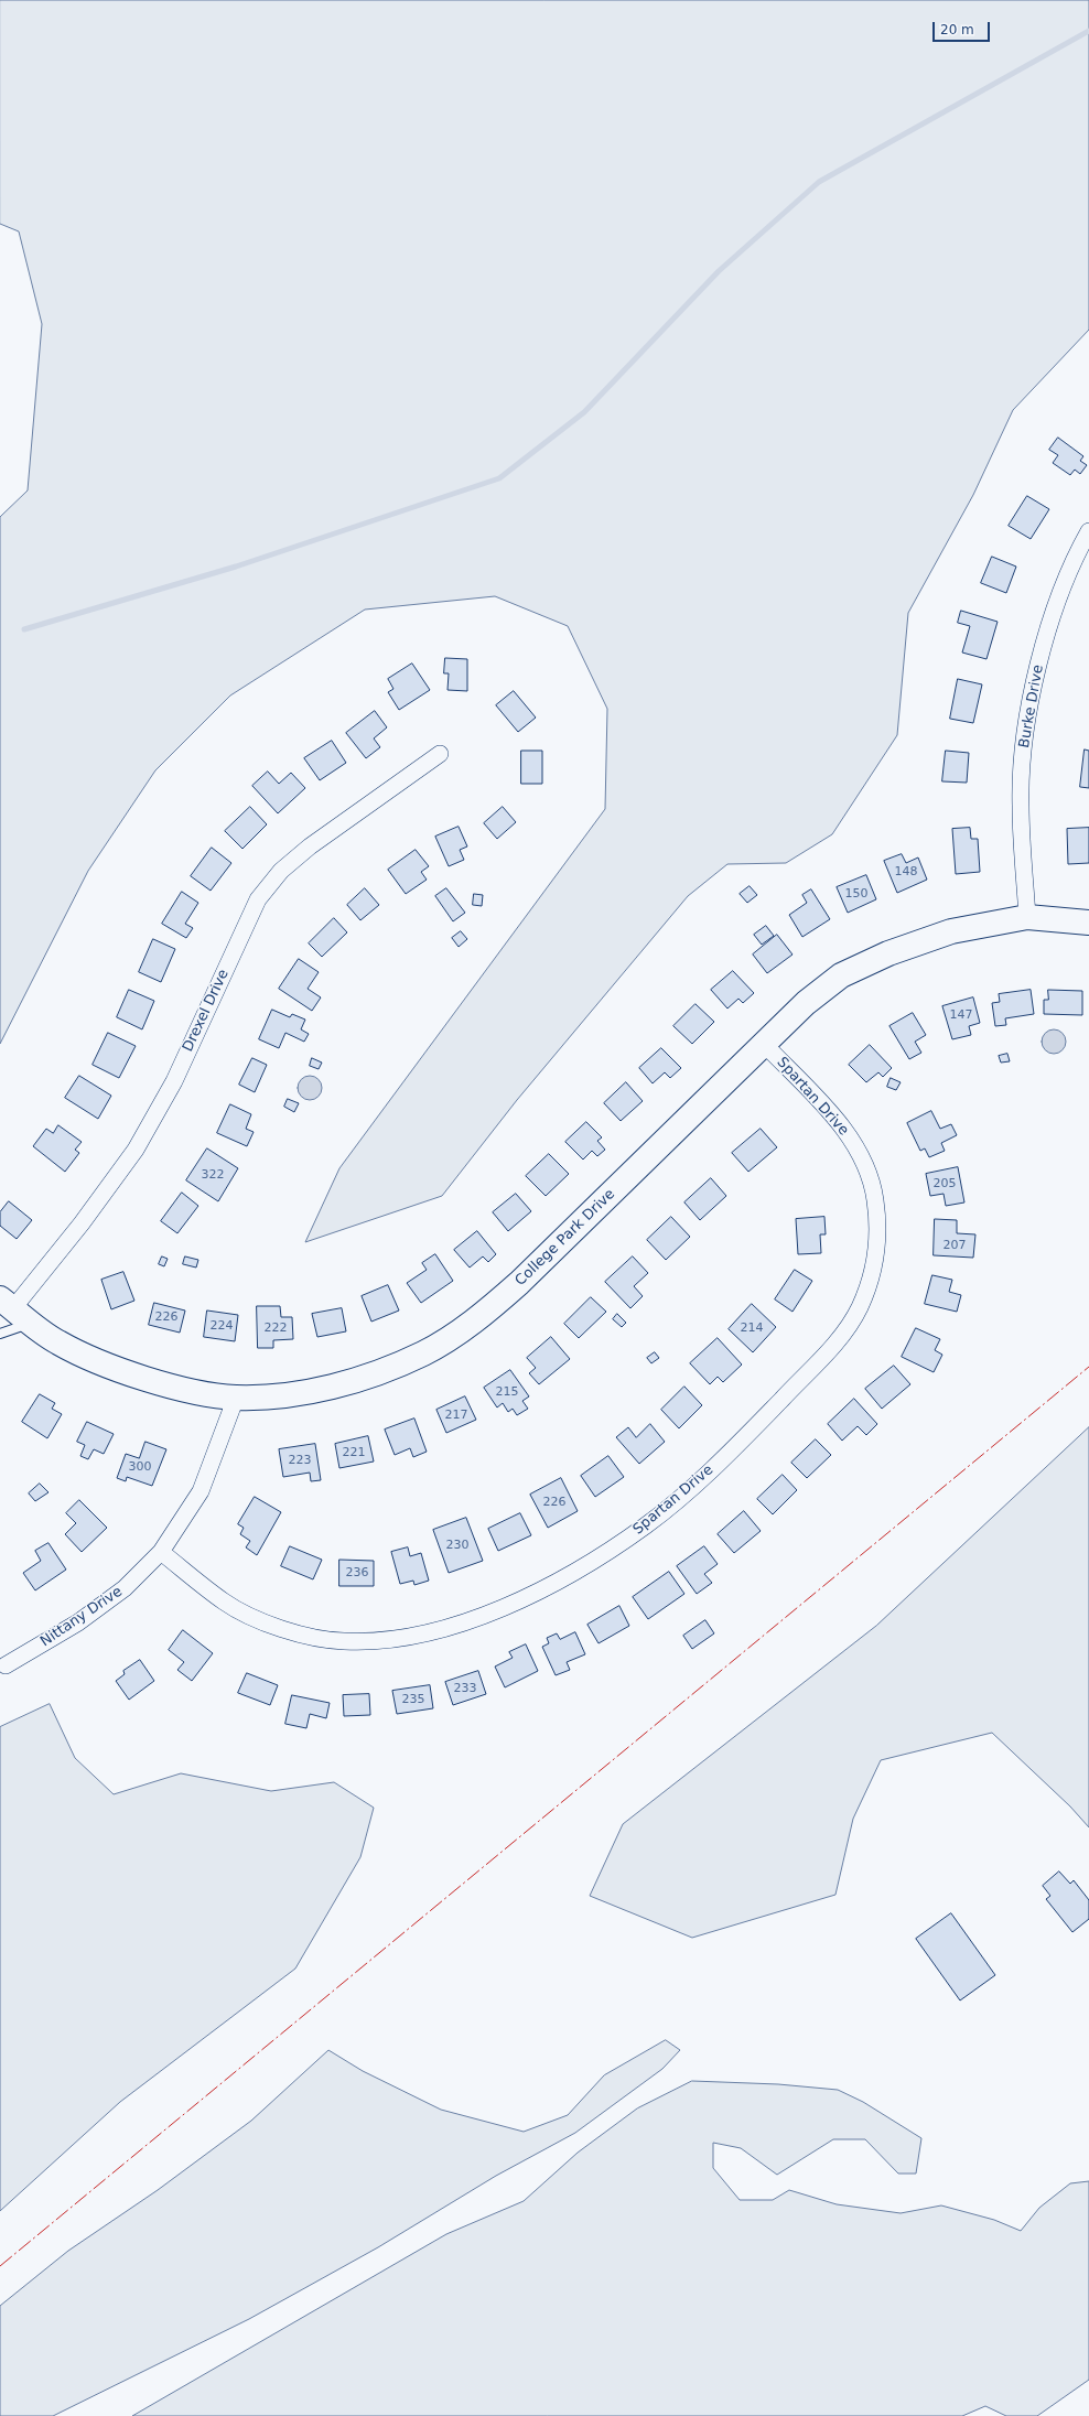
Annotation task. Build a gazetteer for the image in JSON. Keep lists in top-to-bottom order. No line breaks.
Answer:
{"streets":{"street":["Burke Drive","Drexel Drive","Spartan Drive","College Park Drive","Nittany Drive"]},"crossings":[["Burke Drive","College Park Drive"],["Drexel Drive","College Park Drive"],["Spartan Drive","College Park Drive"],["Spartan Drive","Nittany Drive"],["College Park Drive","Nittany Drive"]],"house_numbers":["148","150","147","322","205","207","226","224","222","214","215","217","221","223","300","226","230","236","233","235"],"scale_bar":"20 m"}
